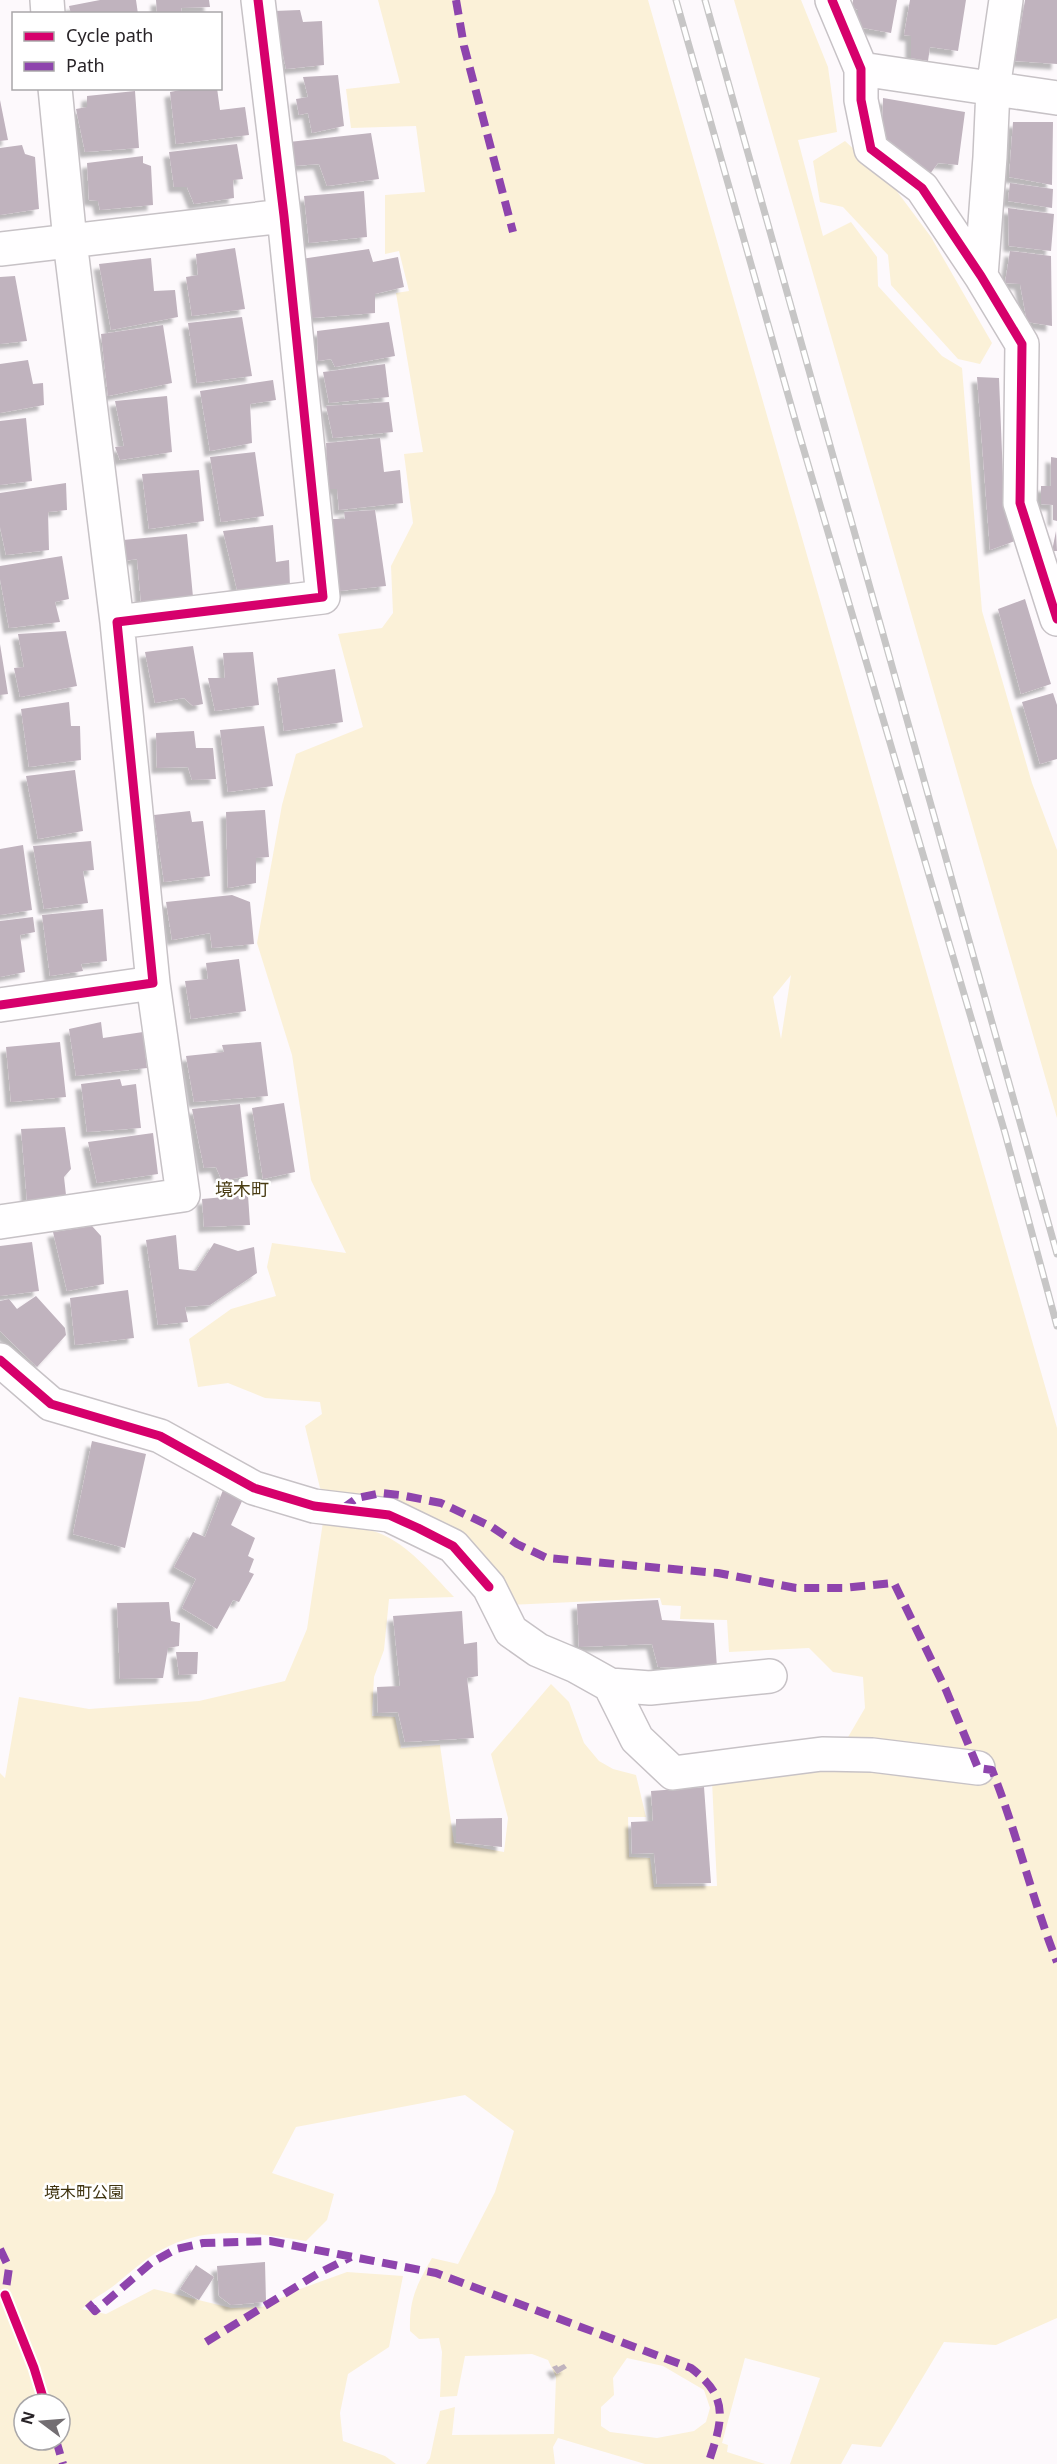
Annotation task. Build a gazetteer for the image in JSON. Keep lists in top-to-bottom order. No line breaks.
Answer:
{"districts":["境木町"],"parks":["境木町公園"],"legend":["Cycle path","Path"],"north":"left"}
